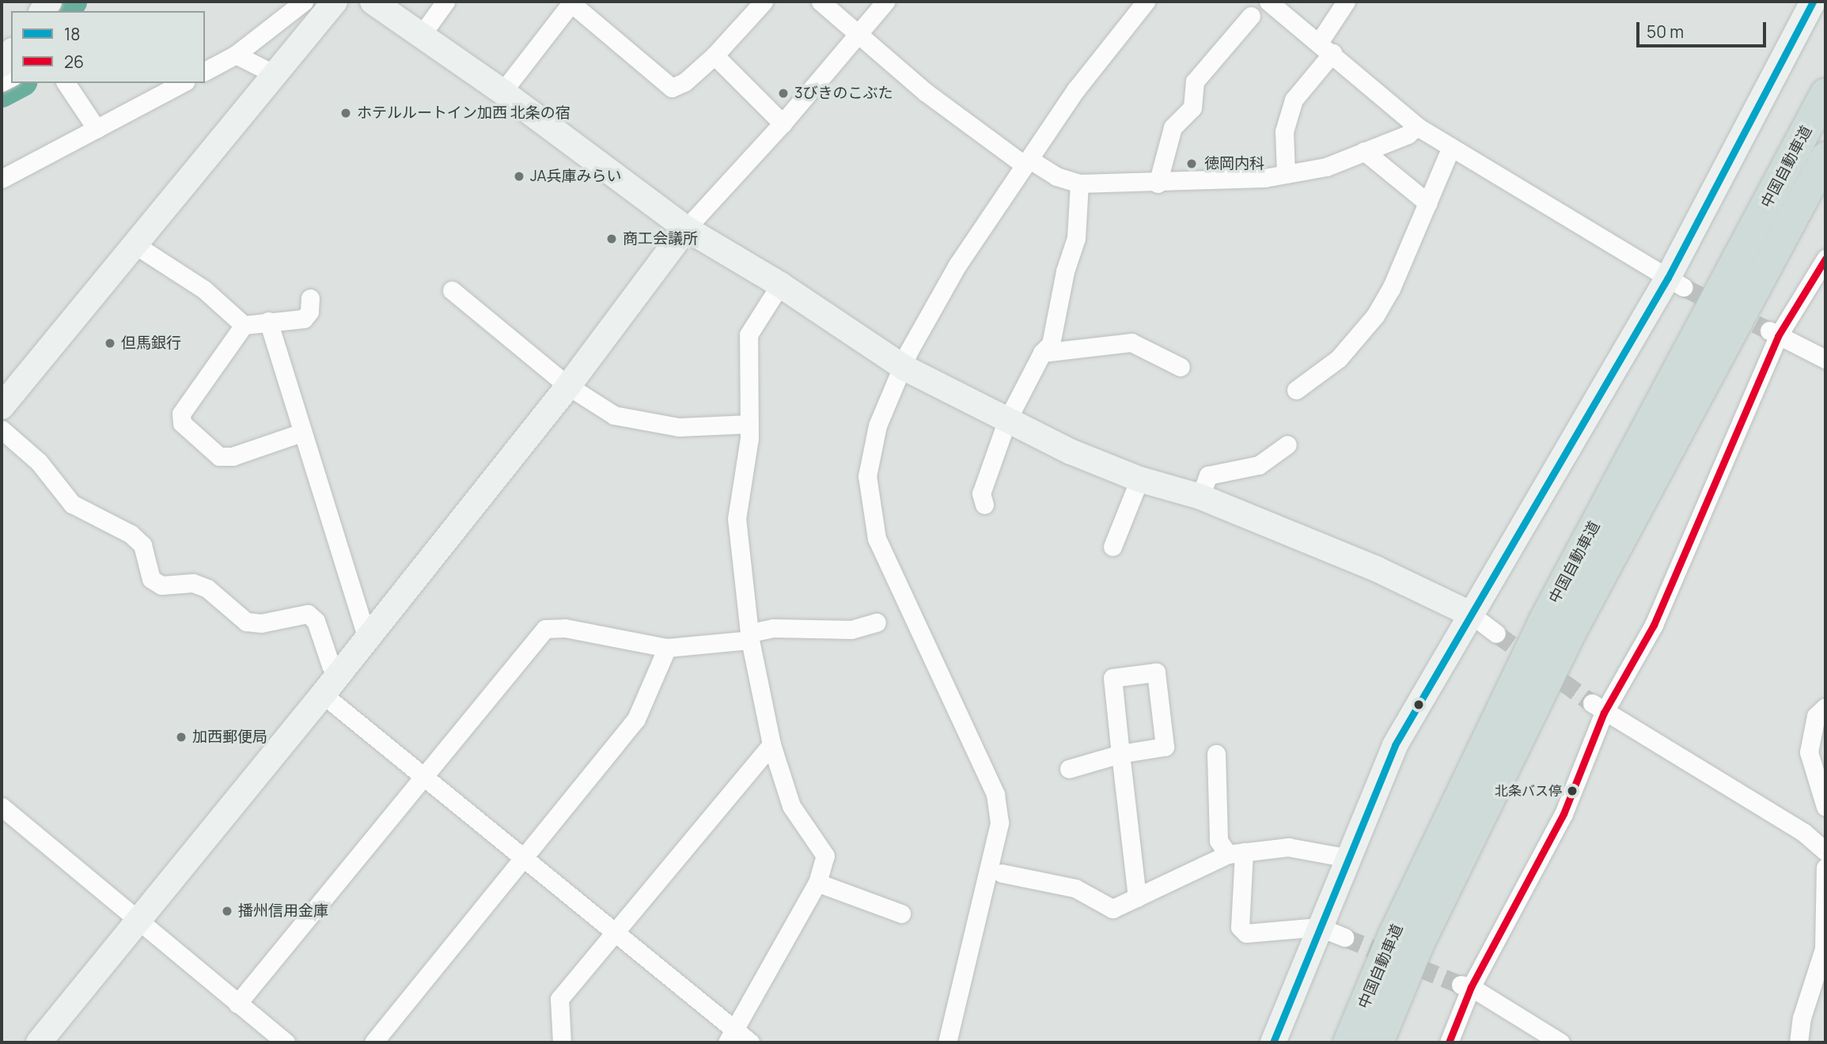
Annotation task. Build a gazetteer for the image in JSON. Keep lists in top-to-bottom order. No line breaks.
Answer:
{"streets":{"highway":["中国自動車道"]},"places":["3びきのこぶた","ホテルルートイン加西 北条の宿","徳岡内科","JA兵庫みらい","商工会議所","但馬銀行","加西郵便局","北条バス停","播州信用金庫"],"lines":["transit line 18","transit line 26"],"legend":["18","26"],"scale_bar":"50 m"}
